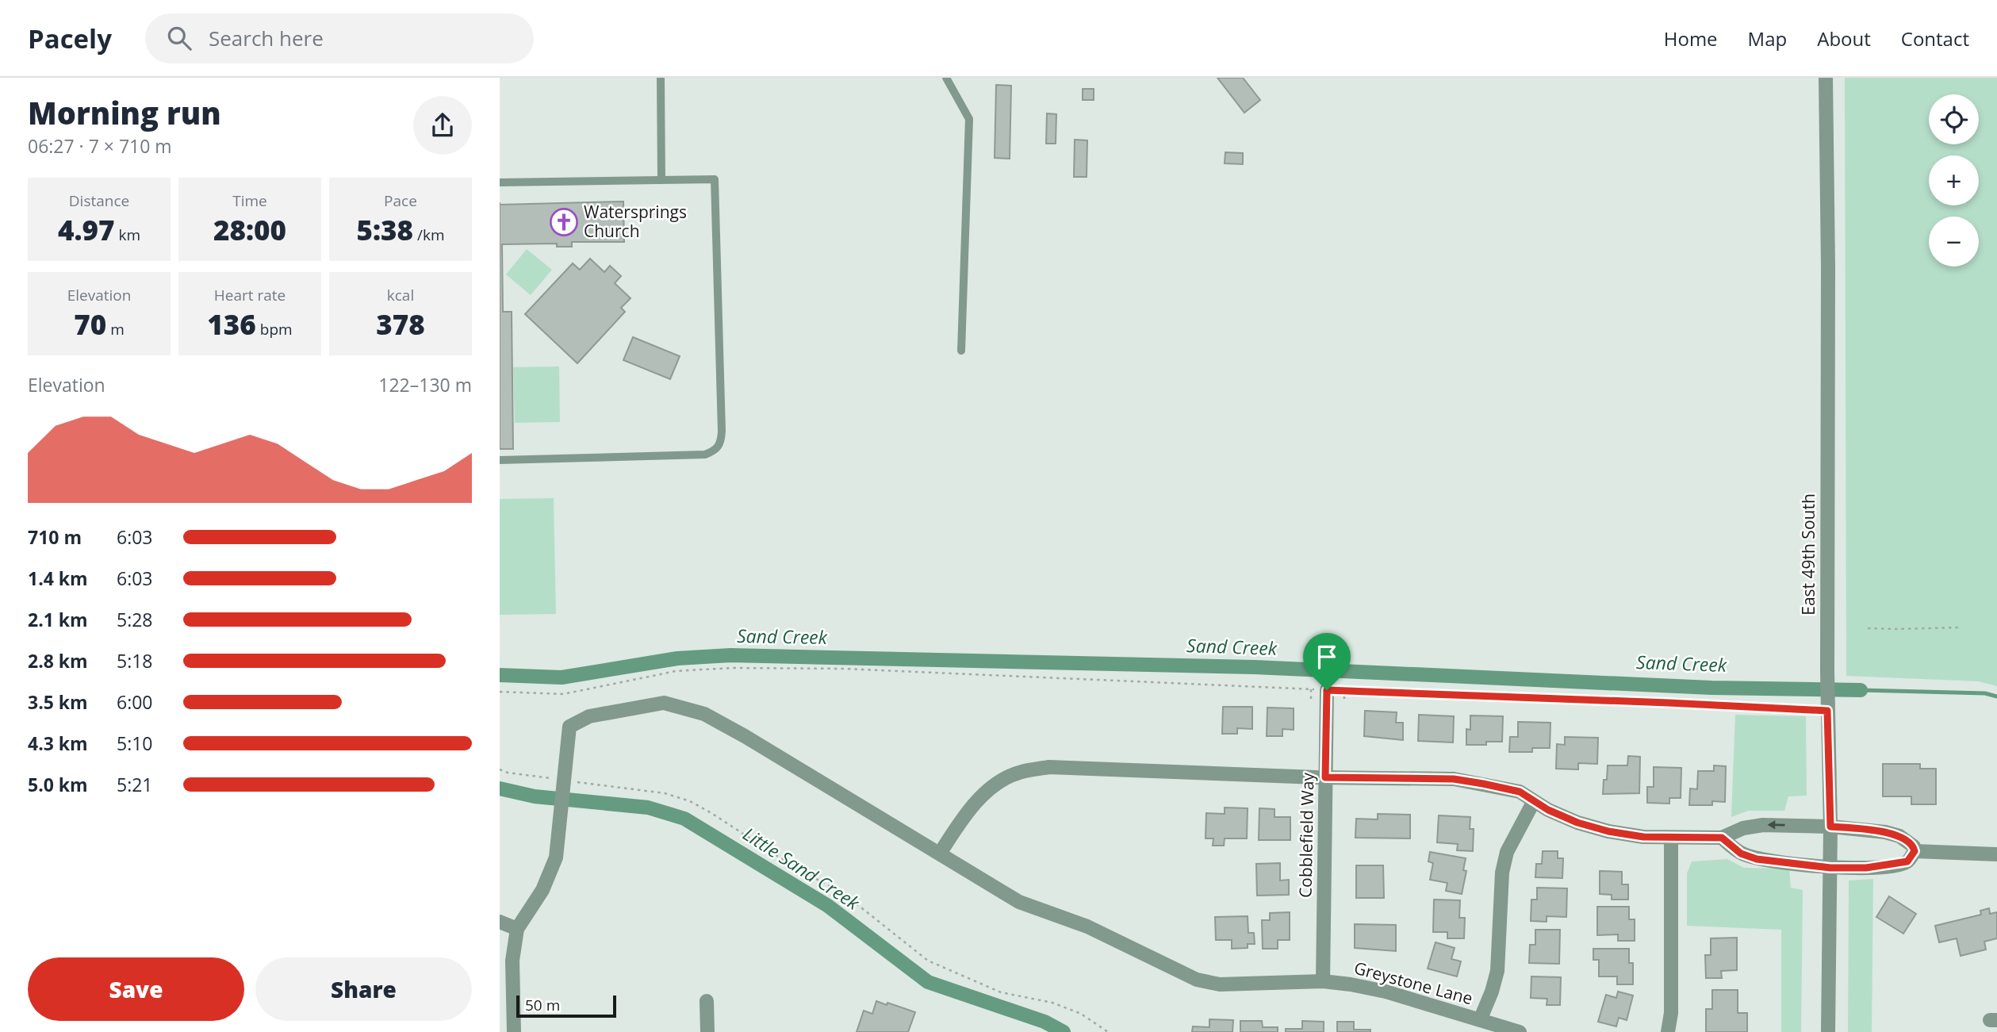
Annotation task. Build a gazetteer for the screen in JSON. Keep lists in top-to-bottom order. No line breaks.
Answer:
{"streets":{"street":["East 49th South","Cobblefield Way","Greystone Lane"]},"crossings":[["Cobblefield Way","Greystone Lane"]],"water":["Sand Creek","Little Sand Creek"],"places":{"church":["Watersprings Church"]},"scale_bar":"50 m","page":{"header":"Pacely","search":"Search here","nav":["Home","Map","About","Contact"],"heading":["Morning run","06:27 · 7 × 710 m"],"map_buttons":["+","−"],"stats":[["Distance","4.97 km"],["Time","28:00"],["Pace","5:38 /km"],["Elevation","70 m"],["Heart rate","136 bpm"],["kcal","378"]],"chart":["Elevation","122–130 m"],"list":[{"name":"710 m","note":"6:03"},{"name":"1.4 km","note":"6:03"},{"name":"2.1 km","note":"5:28"},{"name":"2.8 km","note":"5:18"},{"name":"3.5 km","note":"6:00"},{"name":"4.3 km","note":"5:10"},{"name":"5.0 km","note":"5:21"}],"buttons":["Save","Share"],"scale":"50 m"}}
